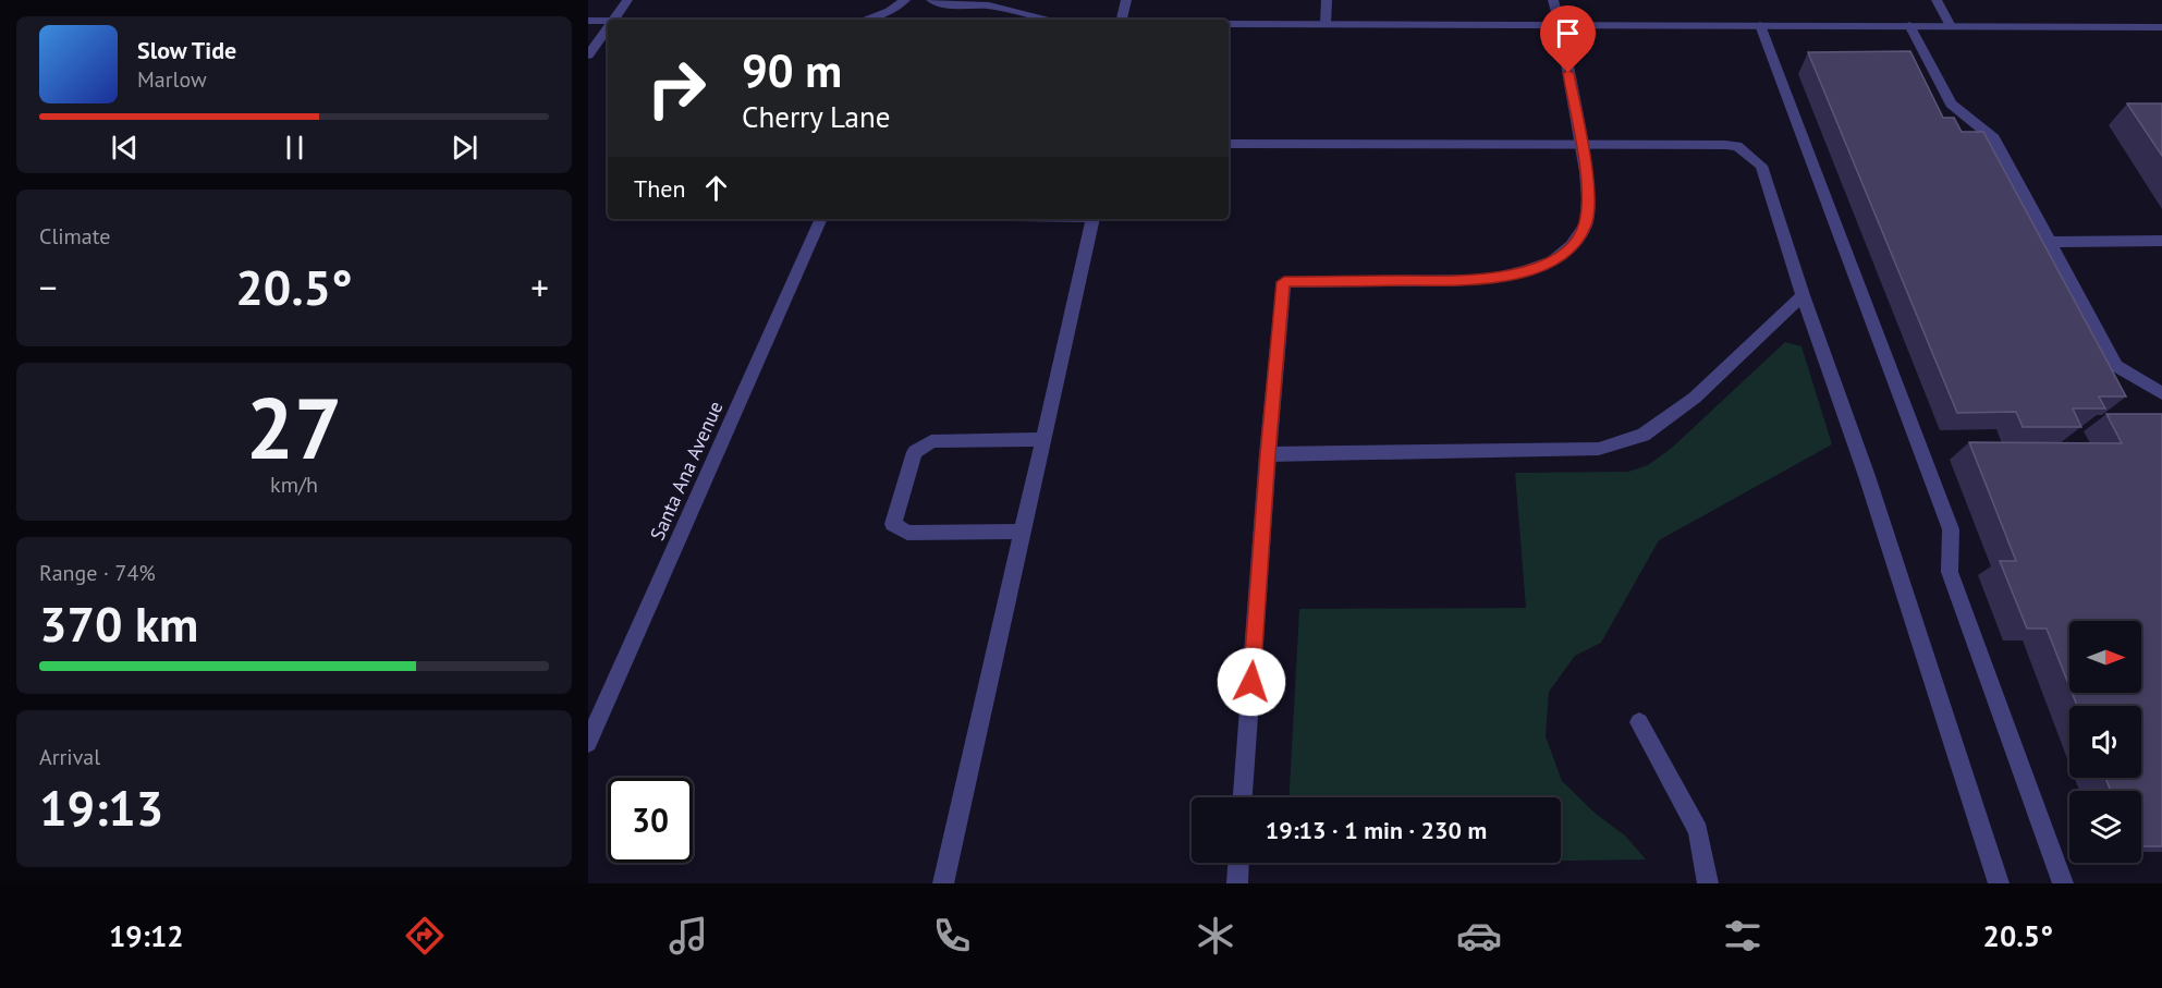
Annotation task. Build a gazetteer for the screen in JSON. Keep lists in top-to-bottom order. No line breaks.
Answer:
{"streets":{"street":["Santa Ana Avenue"]},"north":"right","page":{"turn":["90 m","Cherry Lane"],"song":["Slow Tide","Marlow"],"then":"Then","tile":["Climate",["27","km/h"],["Range · 74%","370 km"],["Arrival","19:13"]],"heat":["−","20.5°","+"],"limit":"30","trip":"19:13 · 1 min · 230 m","tabs":["19:12","20.5°"]}}
